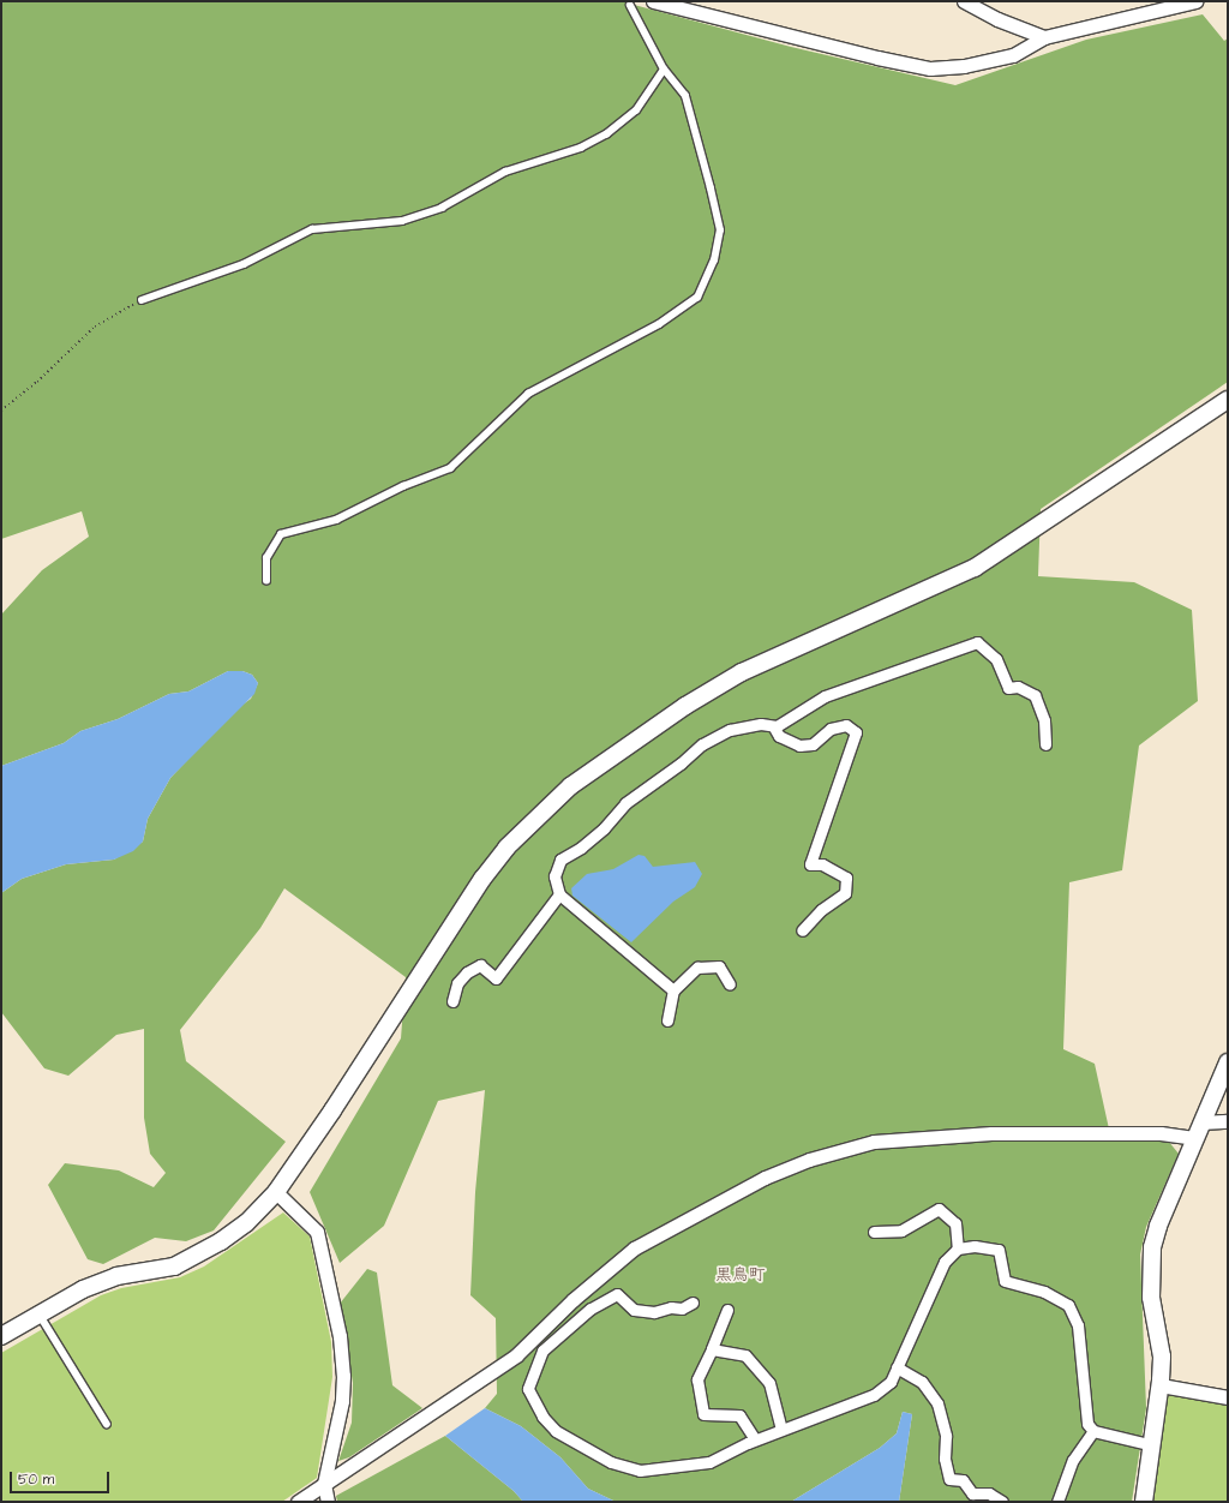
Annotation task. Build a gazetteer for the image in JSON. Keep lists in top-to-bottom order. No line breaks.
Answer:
{"districts":["黒鳥町"],"scale_bar":"50 m"}
